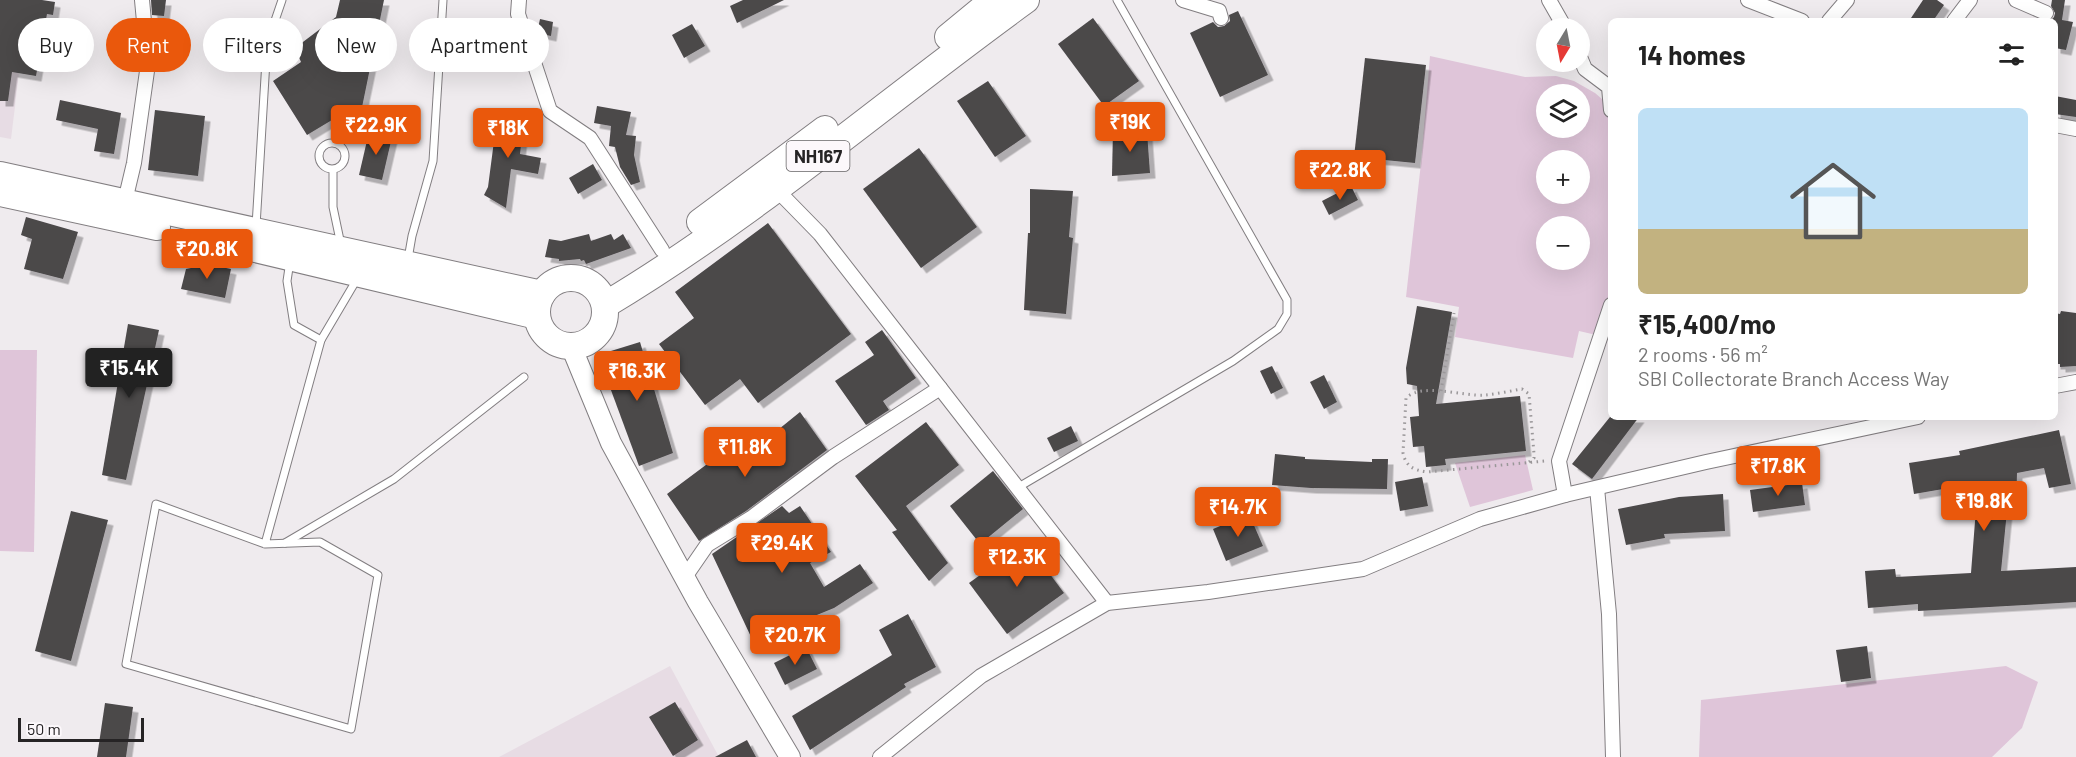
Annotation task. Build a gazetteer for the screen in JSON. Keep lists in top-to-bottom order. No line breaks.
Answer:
{"streets":{"highway":["NH167"]},"scale_bar":"50 m","north":"bottom","page":{"map_buttons":["+","−"],"chip":["Buy","Rent","Filters","New","Apartment"],"heading":"14 homes","list":[{"name":"₹15,400/mo","note":"2 rooms · 56 m² · SBI Collectorate Branch Access Way"}],"price":["₹19K","₹22.9K","₹18K","₹22.8K","₹20.8K","₹15.4K","₹16.3K","₹11.8K","₹17.8K","₹19.8K","₹14.7K","₹29.4K","₹12.3K","₹20.7K"],"scale":"50 m"}}
